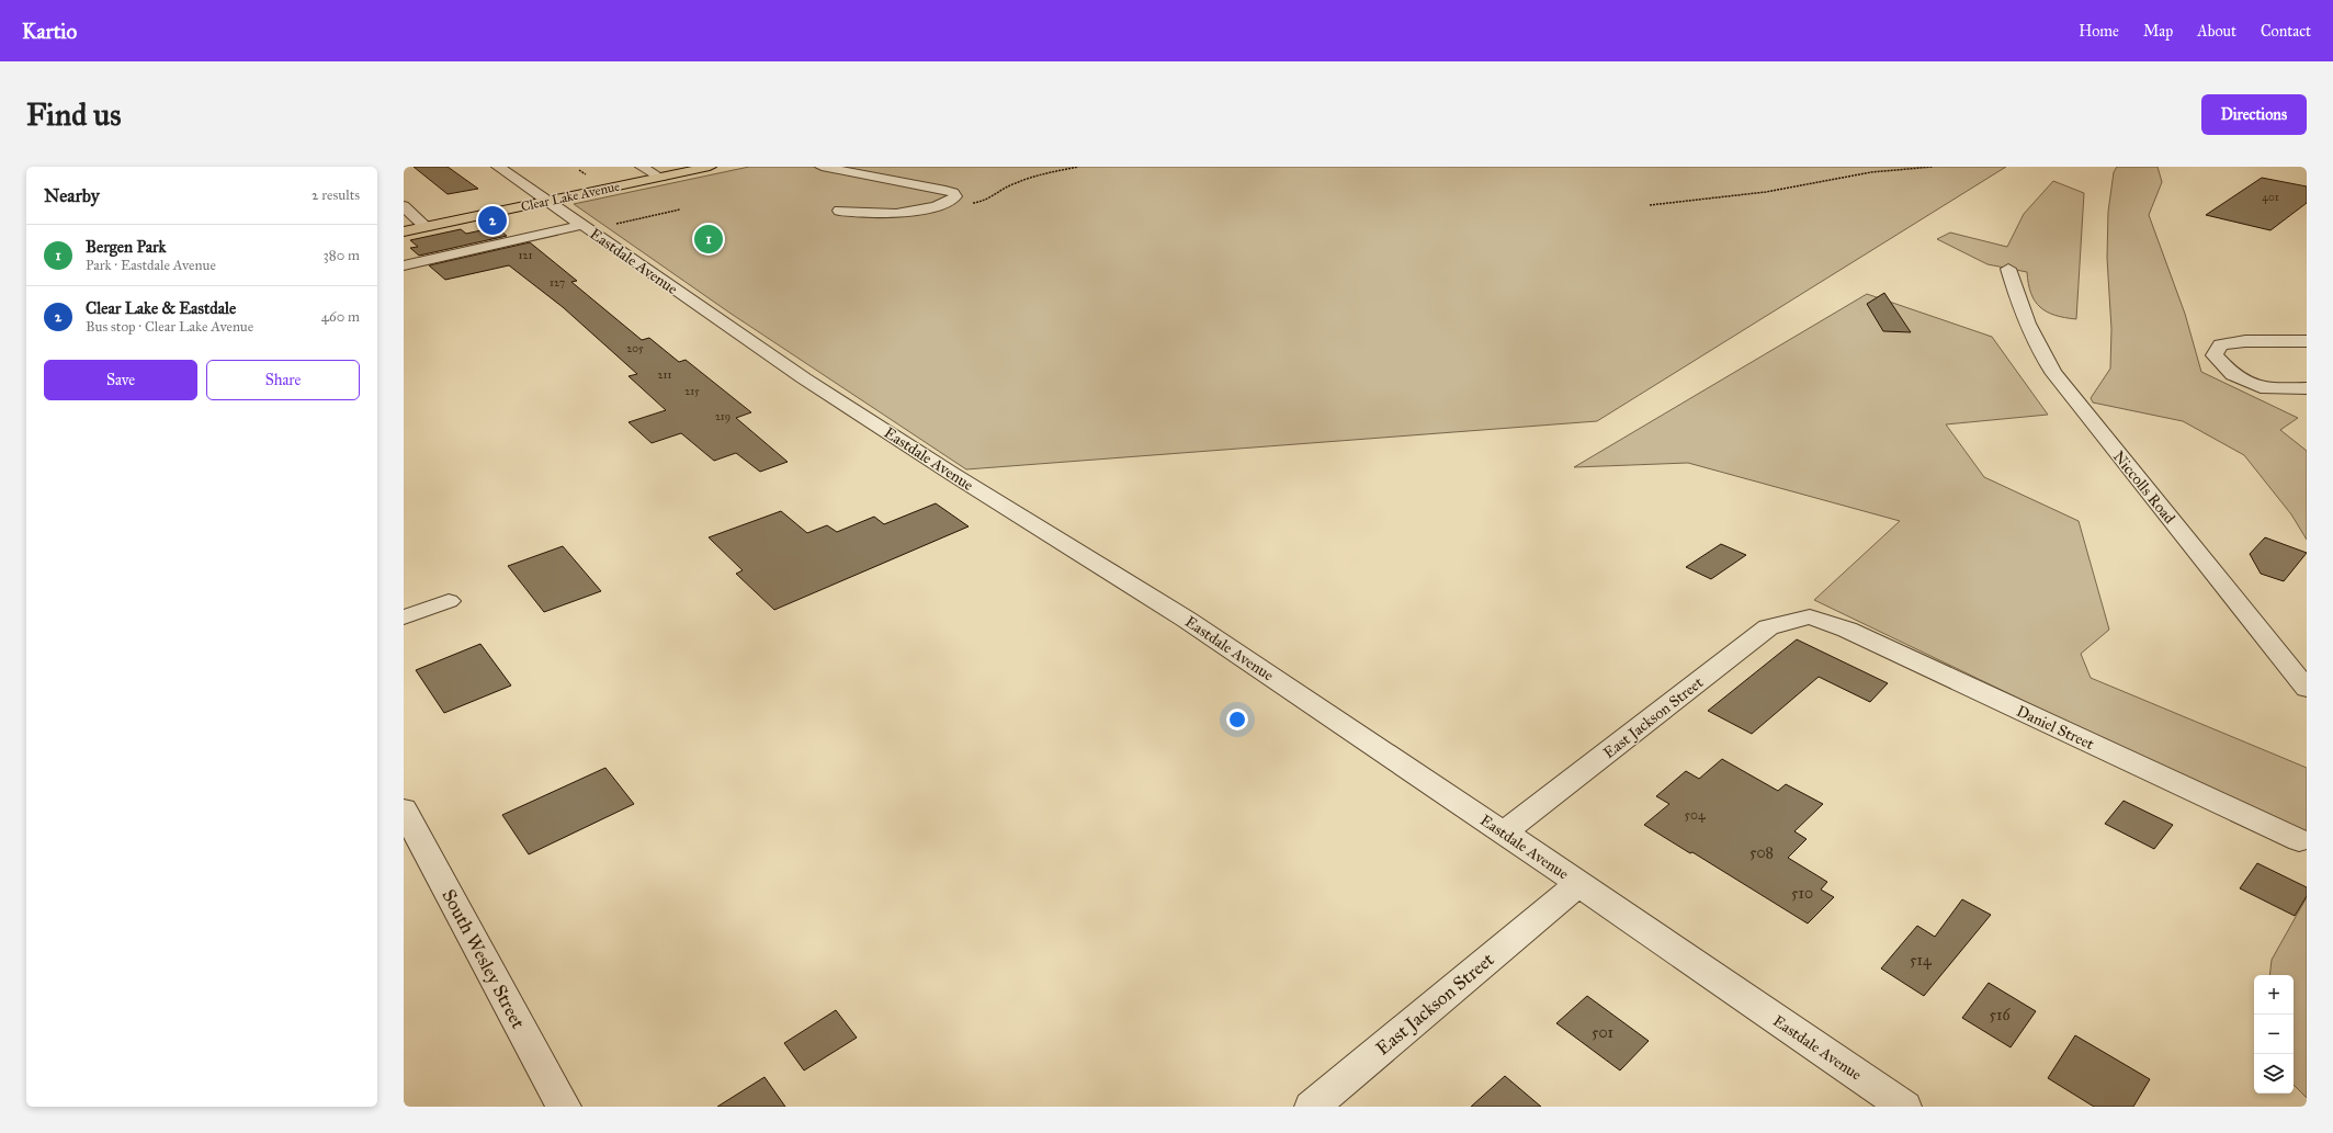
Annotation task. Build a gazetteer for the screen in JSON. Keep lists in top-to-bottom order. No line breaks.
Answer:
{"streets":{"main road":["Clear Lake Avenue"],"street":["Eastdale Avenue","Niccolls Road","East Jackson Street","Daniel Street","South Wesley Street"]},"crossings":[["Clear Lake Avenue","Eastdale Avenue"],["Eastdale Avenue","East Jackson Street"],["East Jackson Street","Daniel Street"]],"house_numbers":["401","121","127","205","211","215","219","504","508","510","514","516","501"],"page":{"header":"Kartio","nav":["Home","Map","About","Contact"],"buttons":["Directions",["Save","Share"]],"title":"Find us","heading":["Nearby","2 results"],"pins":["2","1"],"list":[{"mark":"1","name":"Bergen Park","note":"Park · Eastdale Avenue","value":"380 m"},{"mark":"2","name":"Clear Lake & Eastdale","note":"Bus stop · Clear Lake Avenue","value":"460 m"}],"map_buttons":["+","−"]}}
